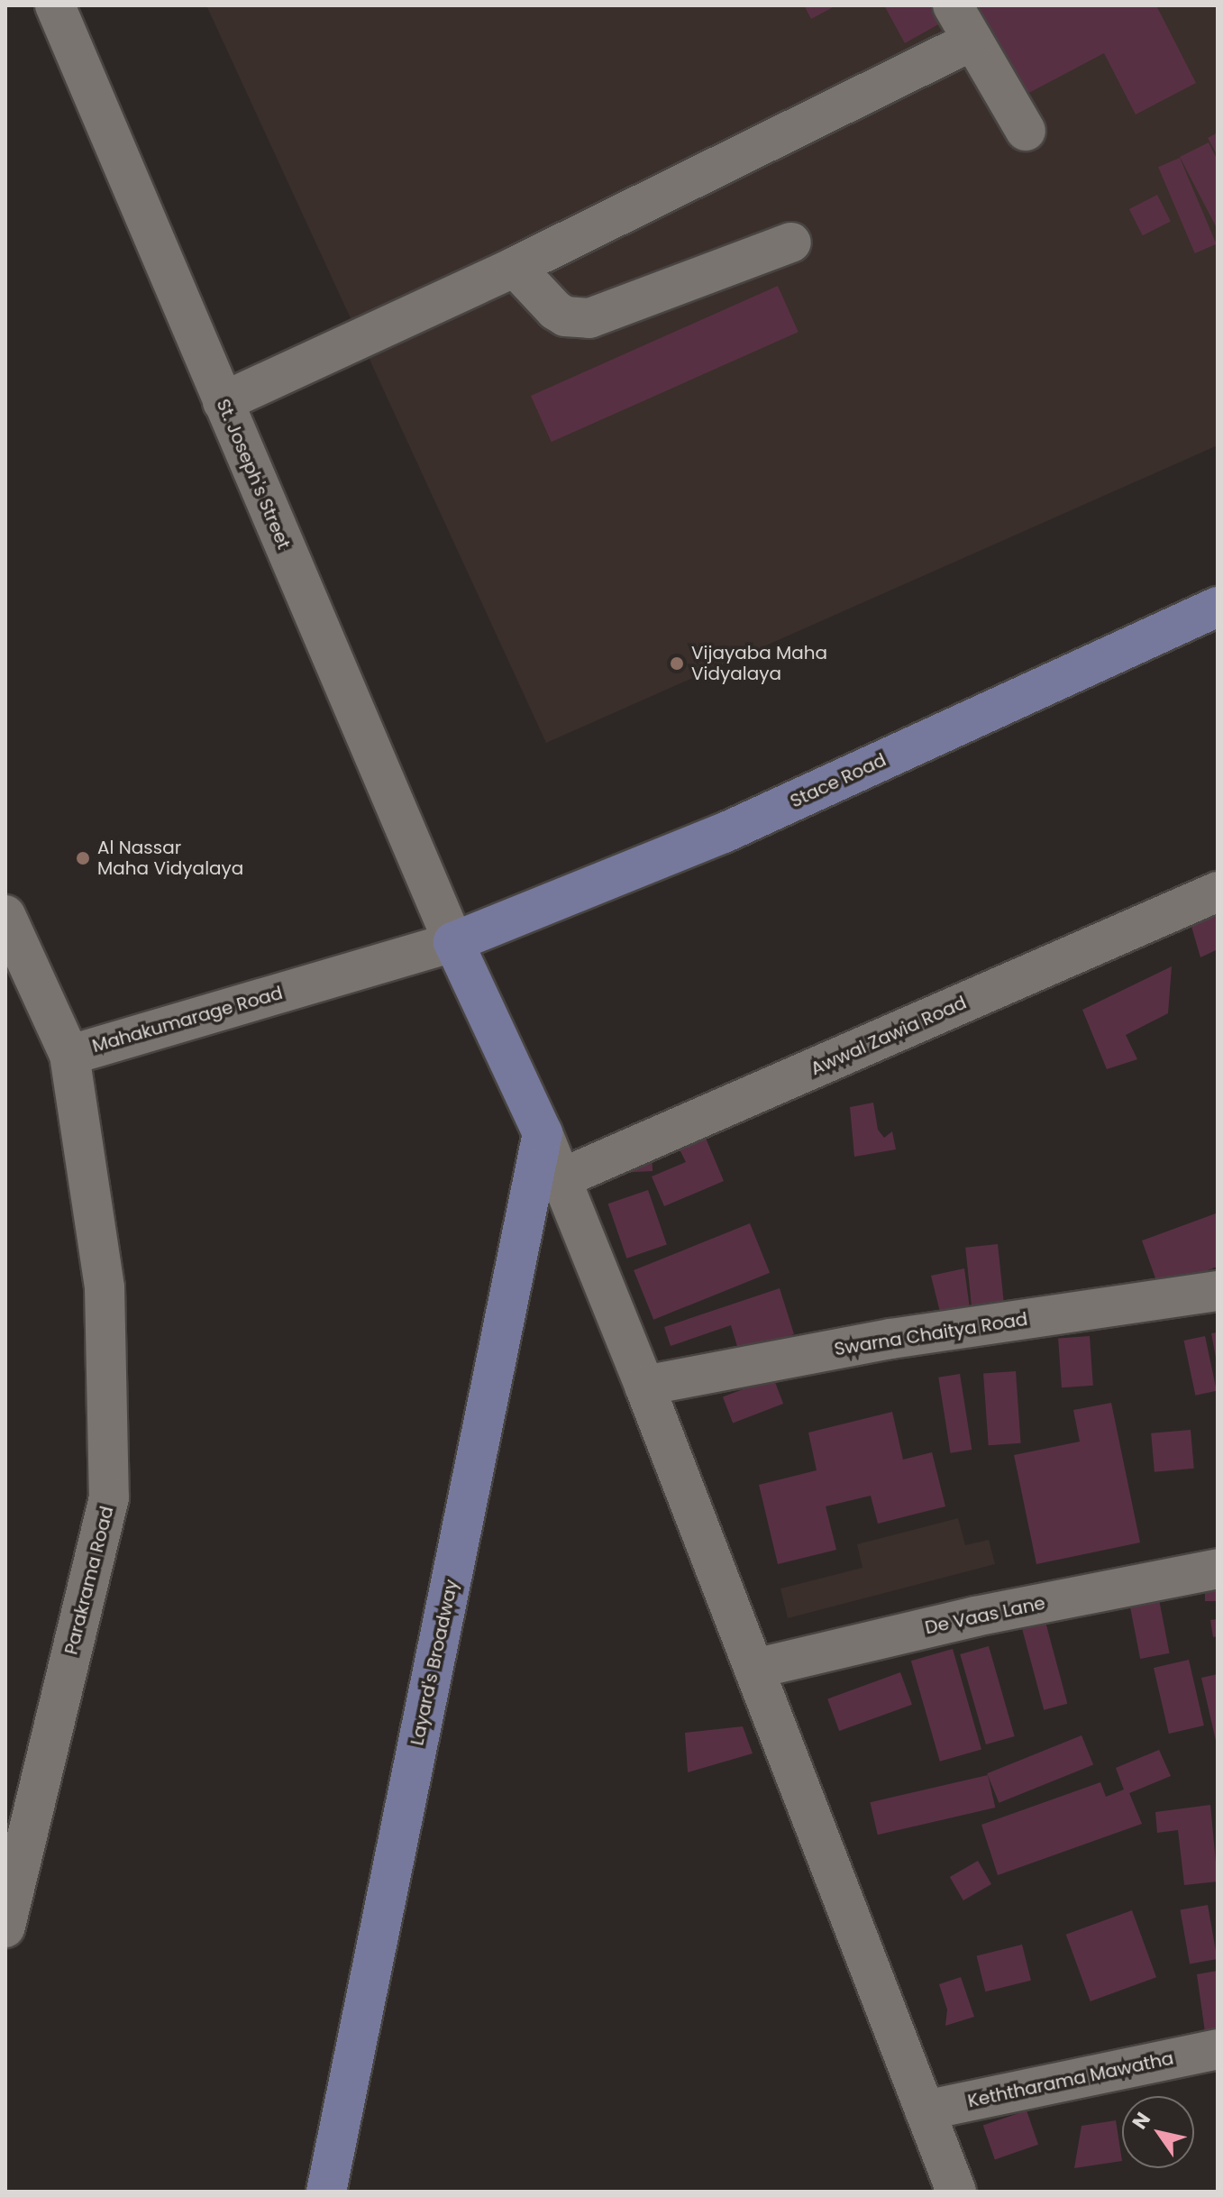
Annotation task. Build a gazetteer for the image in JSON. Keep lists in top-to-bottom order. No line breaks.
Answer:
{"streets":{"main road":["Stace Road","Layard's Broadway"],"street":["St. Joseph's Street","Mahakumarage Road","Awwal Zawia Road","Swarna Chaitya Road","Parakrama Road","De Vaas Lane","Keththarama Mawatha"]},"crossings":[["St. Joseph's Street","Stace Road"],["St. Joseph's Street","Mahakumarage Road"],["Stace Road","Mahakumarage Road"],["Mahakumarage Road","Parakrama Road"]],"places":["Vijayaba Maha Vidyalaya","Al Nassar Maha Vidyalaya"],"north":"top left"}
